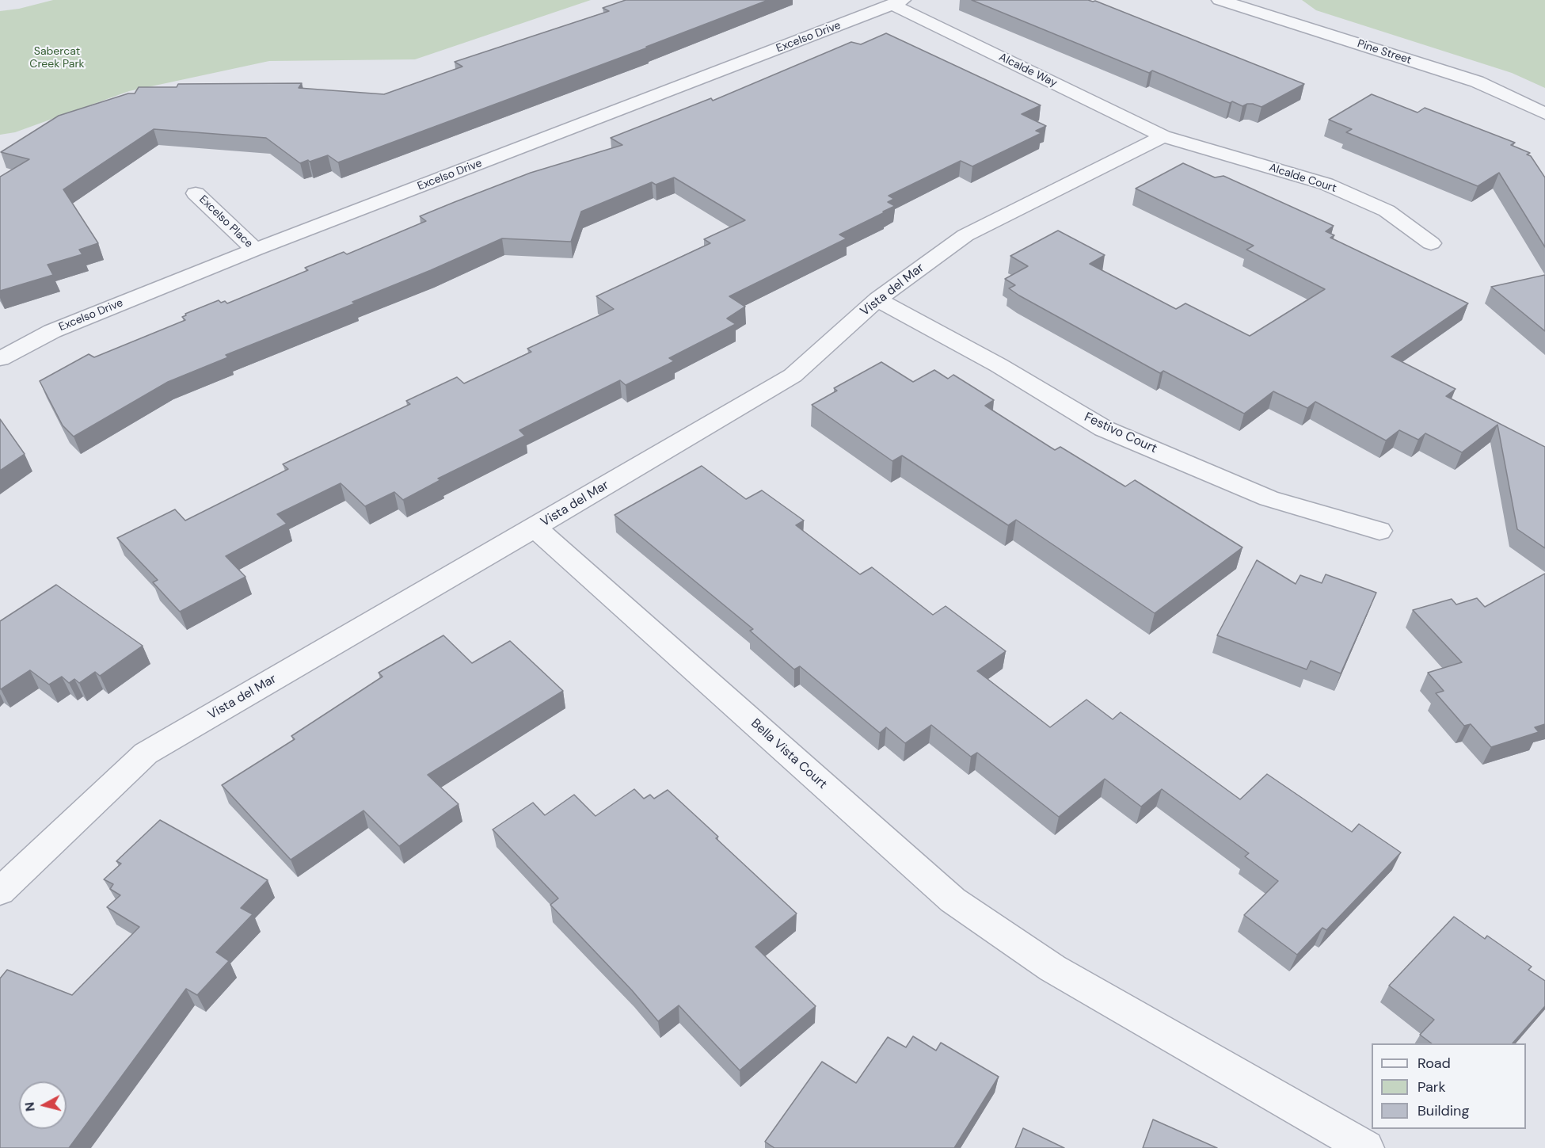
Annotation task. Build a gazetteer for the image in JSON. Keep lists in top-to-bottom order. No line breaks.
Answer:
{"streets":{"street":["Excelso Drive","Pine Street","Alcalde Way","Alcalde Court","Excelso Place","Vista del Mar","Festivo Court","Bella Vista Court"]},"crossings":[["Excelso Drive","Alcalde Way"],["Excelso Drive","Excelso Place"],["Alcalde Way","Alcalde Court"],["Alcalde Way","Vista del Mar"],["Alcalde Court","Vista del Mar"],["Vista del Mar","Festivo Court"],["Vista del Mar","Bella Vista Court"]],"parks":["Sabercat Creek Park"],"legend":["Road","Park","Building"],"north":"left"}
